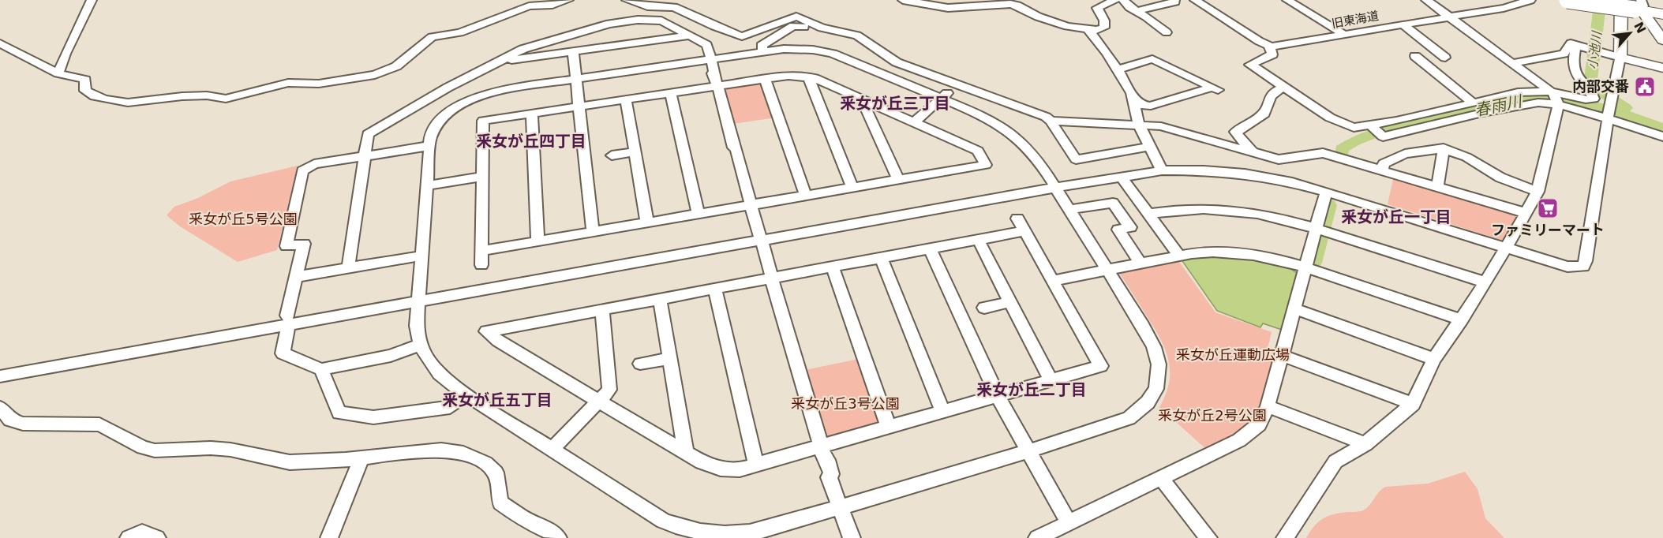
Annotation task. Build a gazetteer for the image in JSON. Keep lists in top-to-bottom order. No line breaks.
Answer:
{"streets":{"street":["旧東海道"]},"districts":["釆女が丘三丁目","釆女が丘四丁目","釆女が丘一丁目","釆女が丘二丁目","釆女が丘五丁目"],"water":["小池川","春雨川"],"parks":["釆女が丘5号公園","釆女が丘運動広場","釆女が丘3号公園","釆女が丘2号公園"],"places":{"public building":["内部交番"],"supermarket":["ファミリーマート"]},"north":"top right"}
